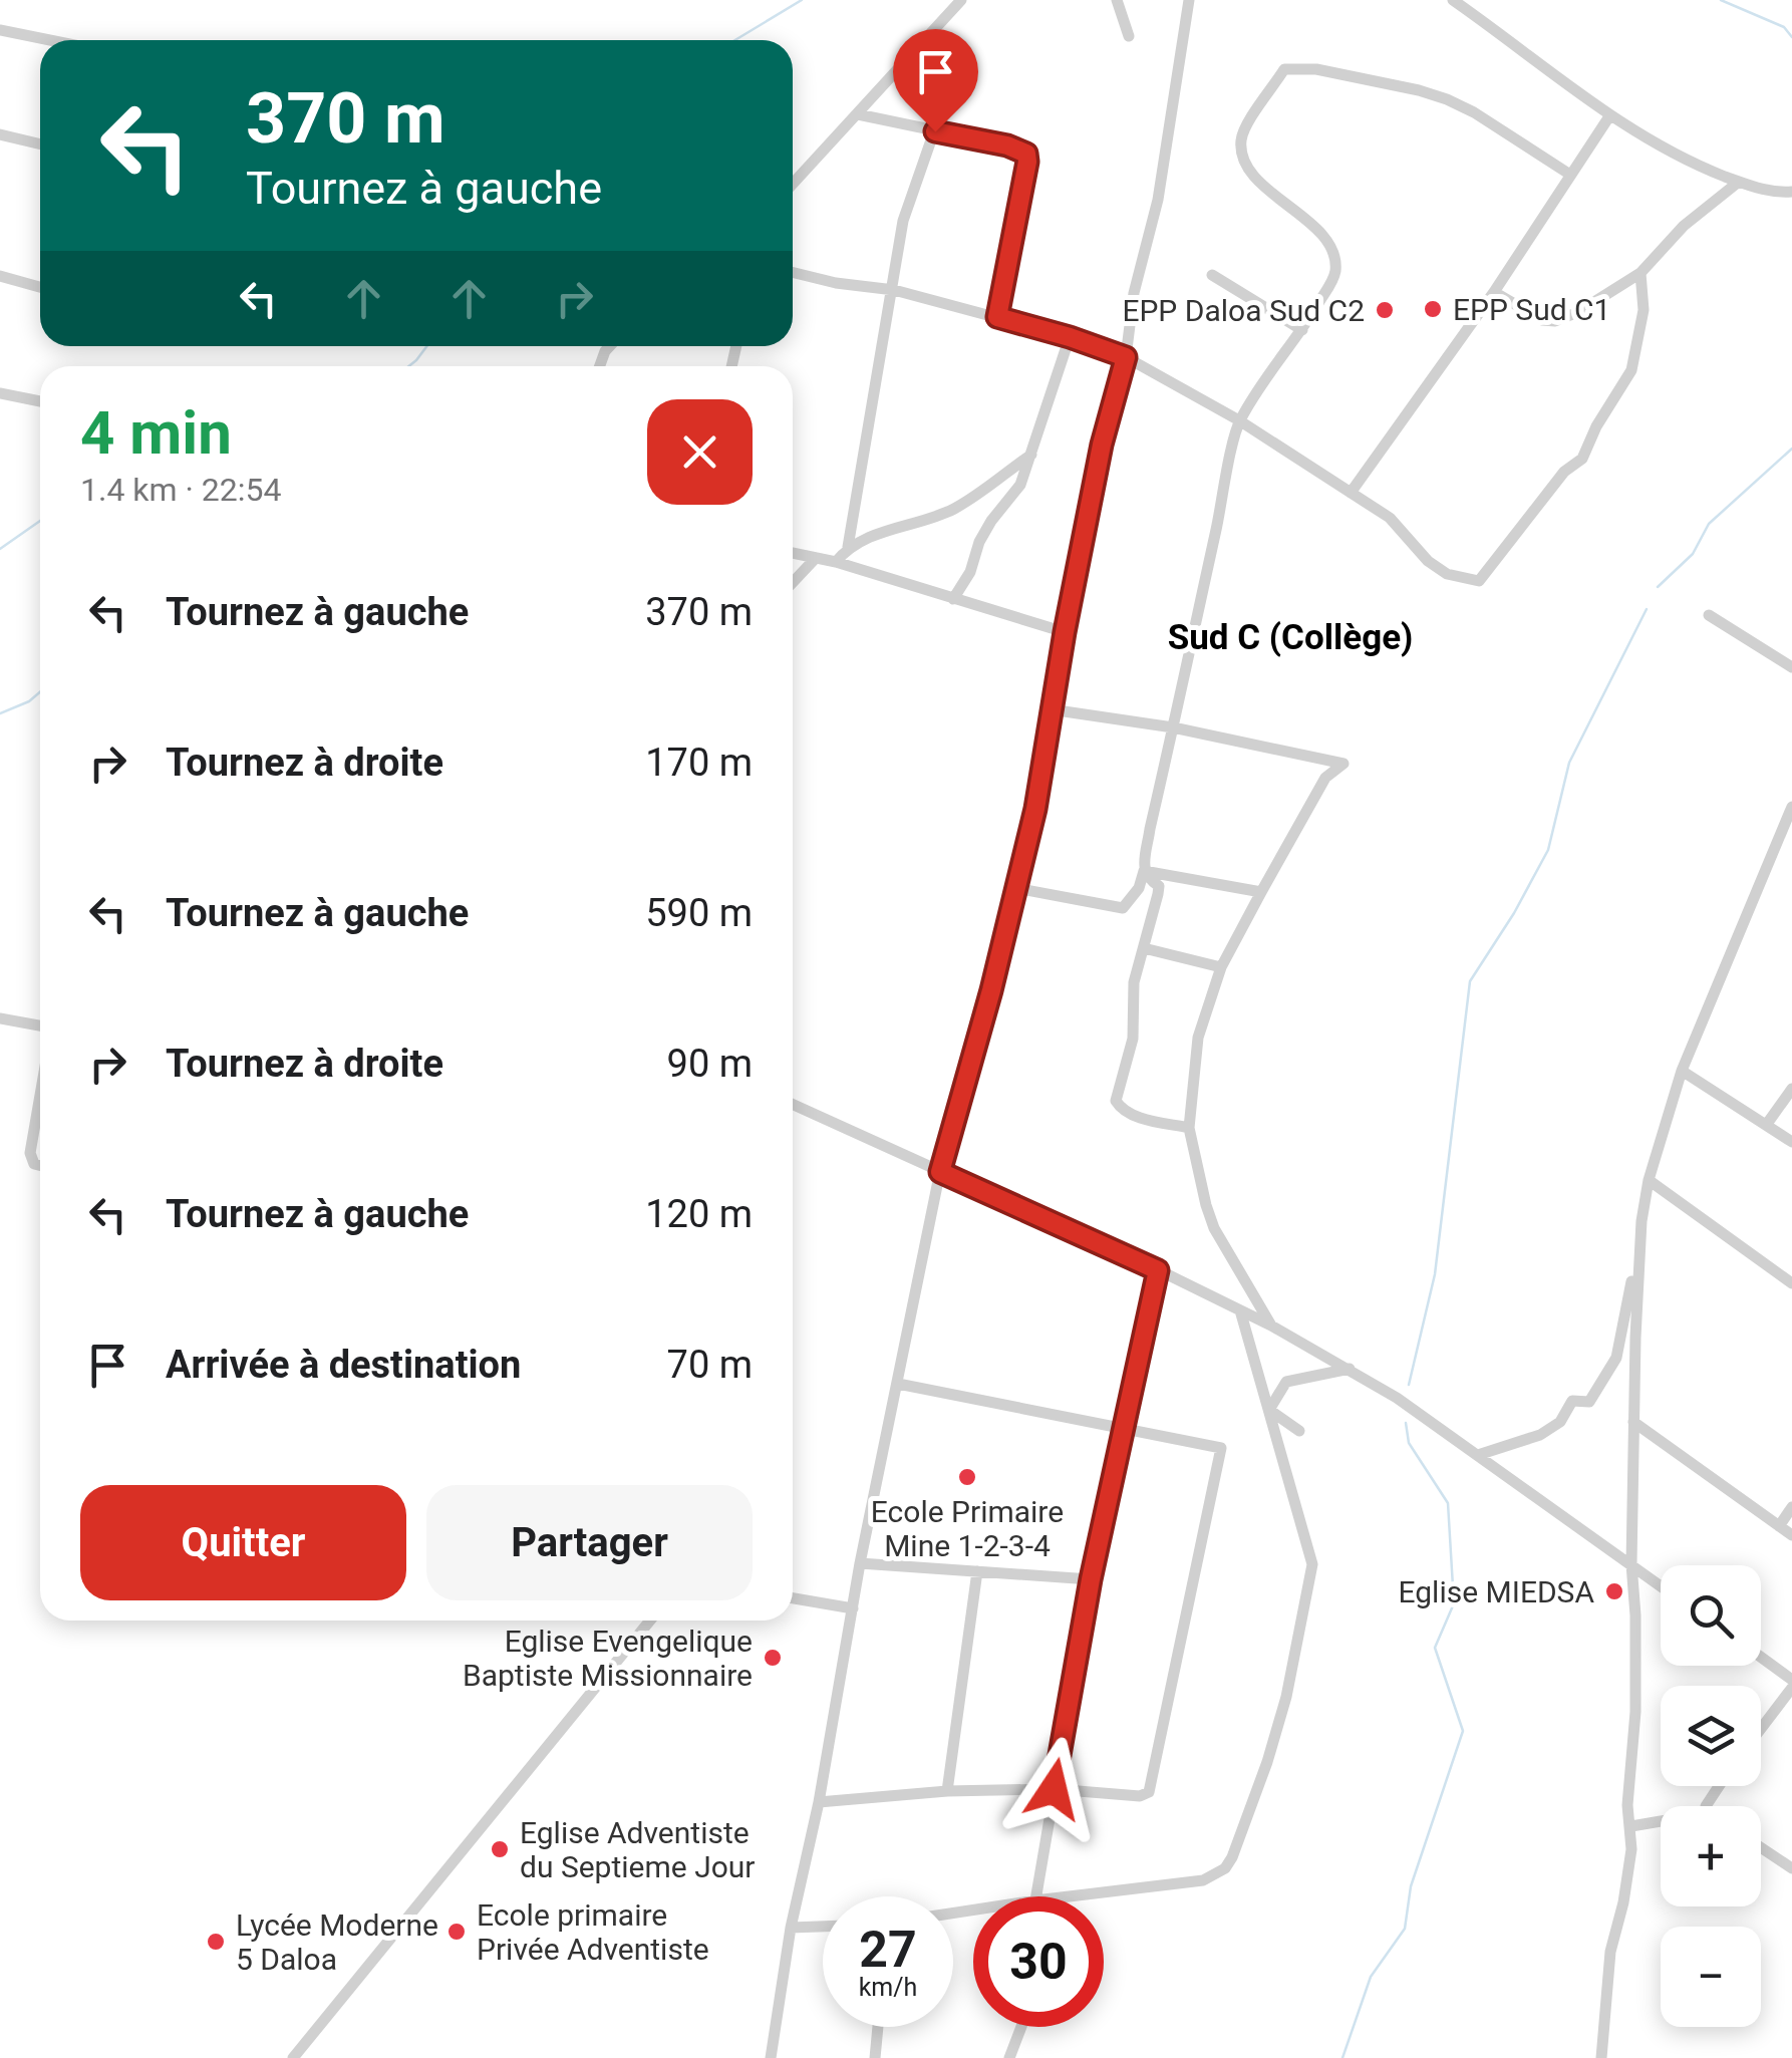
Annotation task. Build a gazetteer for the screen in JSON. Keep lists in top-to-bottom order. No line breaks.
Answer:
{"districts":["Sud C (Collège)"],"places":["EPP Sud C1","EPP Daloa Sud C2","Ecole Primaire Mine 1-2-3-4","Eglise MIEDSA","Eglise Evengelique Baptiste Missionnaire","Eglise Adventiste du Septieme Jour","Ecole primaire Privée Adventiste","Lycée Moderne 5 Daloa"],"page":{"turn":["370 m","Tournez à gauche"],"heading":["4 min","1.4 km · 22:54"],"list":[{"name":"Tournez à gauche","value":"370 m"},{"name":"Tournez à droite","value":"170 m"},{"name":"Tournez à gauche","value":"590 m"},{"name":"Tournez à droite","value":"90 m"},{"name":"Tournez à gauche","value":"120 m"},{"name":"Arrivée à destination","value":"70 m"}],"buttons":["Quitter","Partager"],"map_buttons":["+","−"],"speed":"27 km/h","limit":"30"}}
